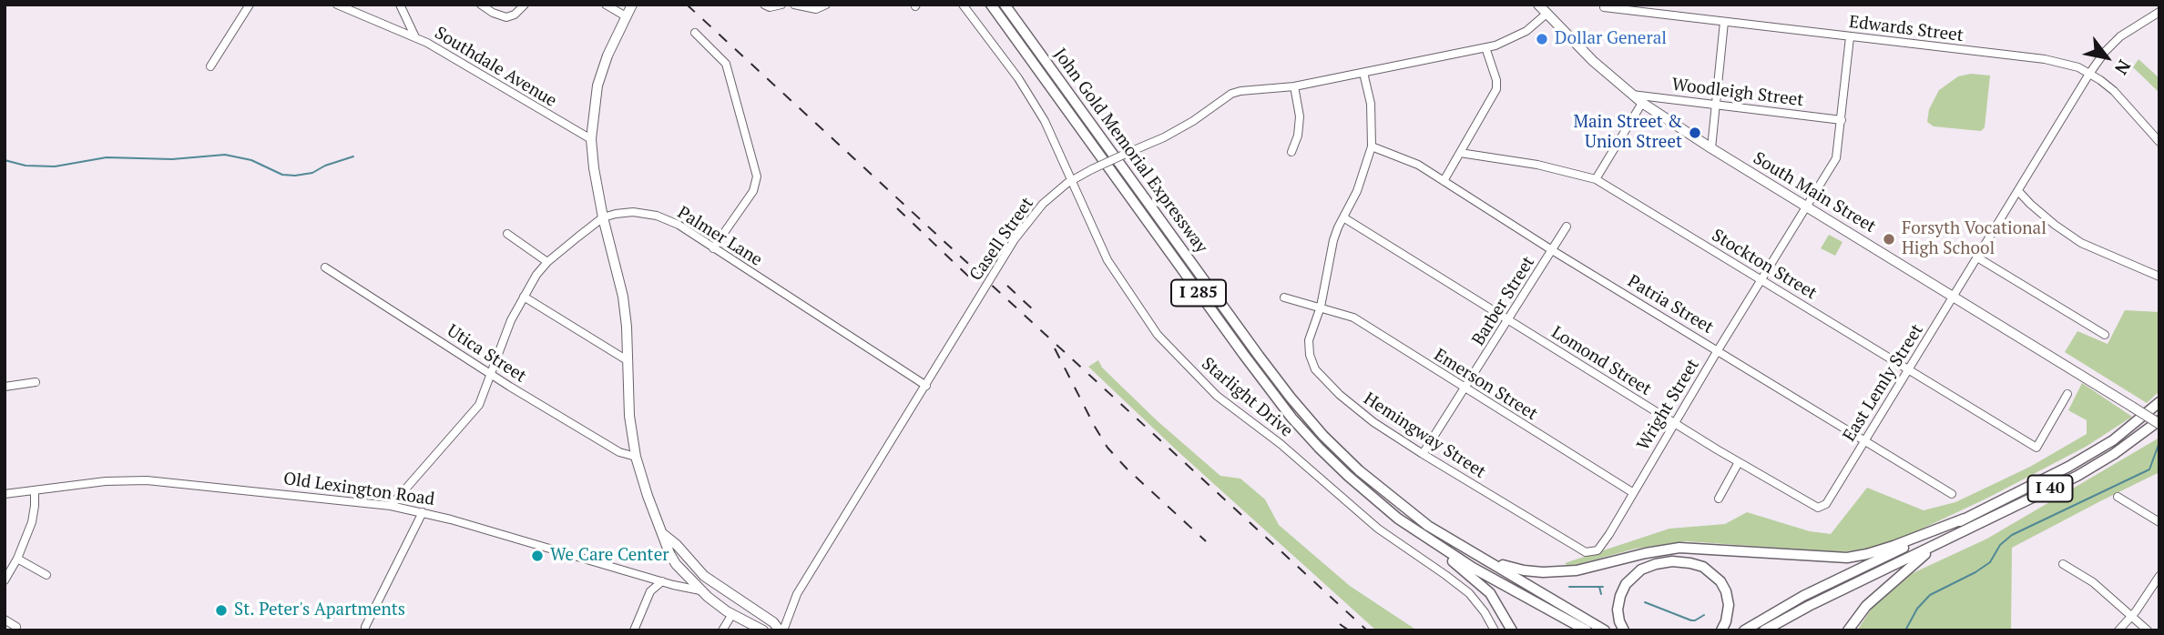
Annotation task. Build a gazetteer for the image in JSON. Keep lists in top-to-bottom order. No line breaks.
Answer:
{"streets":{"highway":["John Gold Memorial Expressway","I 285","I 40"],"main road":["South Main Street","Old Lexington Road"],"street":["Edwards Street","Southdale Avenue","Woodleigh Street","Palmer Lane","Casell Street","Stockton Street","Barber Street","Patria Street","Utica Street","Lomond Street","East Lemly Street","Emerson Street","Starlight Drive","Wright Street","Hemingway Street"]},"crossings":[["Edwards Street","East Lemly Street"],["Edwards Street","Wright Street"],["Woodleigh Street","South Main Street"],["Woodleigh Street","Wright Street"],["South Main Street","Casell Street"],["South Main Street","East Lemly Street"],["South Main Street","Wright Street"],["South Main Street","I 40"],["Palmer Lane","Casell Street"],["Palmer Lane","Utica Street"],["Palmer Lane","Old Lexington Road"],["Casell Street","Starlight Drive"],["Casell Street","Hemingway Street"],["Stockton Street","East Lemly Street"],["Stockton Street","Wright Street"],["Barber Street","Patria Street"],["Barber Street","Lomond Street"],["Barber Street","Emerson Street"],["Barber Street","Hemingway Street"],["Patria Street","East Lemly Street"],["Patria Street","Wright Street"],["Patria Street","Hemingway Street"],["Lomond Street","East Lemly Street"],["Lomond Street","Wright Street"],["Lomond Street","Hemingway Street"],["Emerson Street","Wright Street"],["Emerson Street","Hemingway Street"],["Wright Street","Hemingway Street"]],"places":["Dollar General","Main Street & Union Street","Forsyth Vocational High School","We Care Center","St. Peter's Apartments"],"north":"bottom right"}
